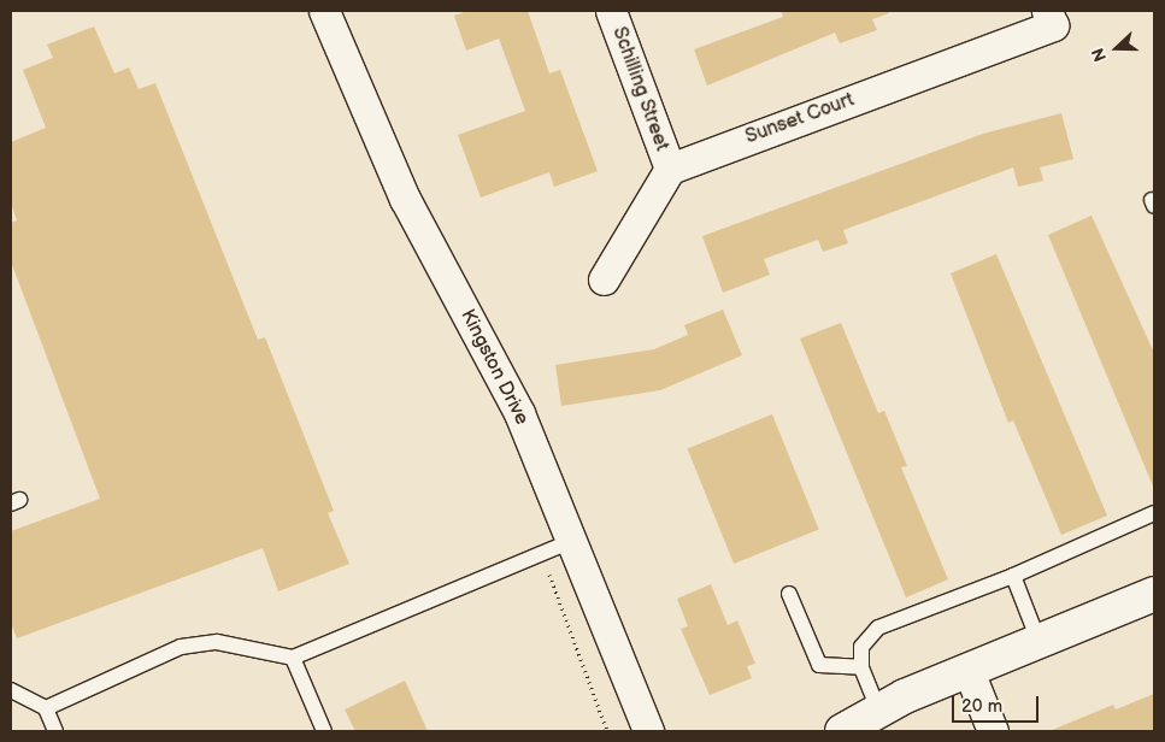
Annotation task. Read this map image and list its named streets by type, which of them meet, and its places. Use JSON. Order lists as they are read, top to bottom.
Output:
{
  "streets": {
    "street": ["Schilling Street", "Sunset Court", "Kingston Drive"]
  },
  "crossings": [
    ["Schilling Street", "Sunset Court"]
  ],
  "scale_bar": "20 m",
  "north": "left"
}
